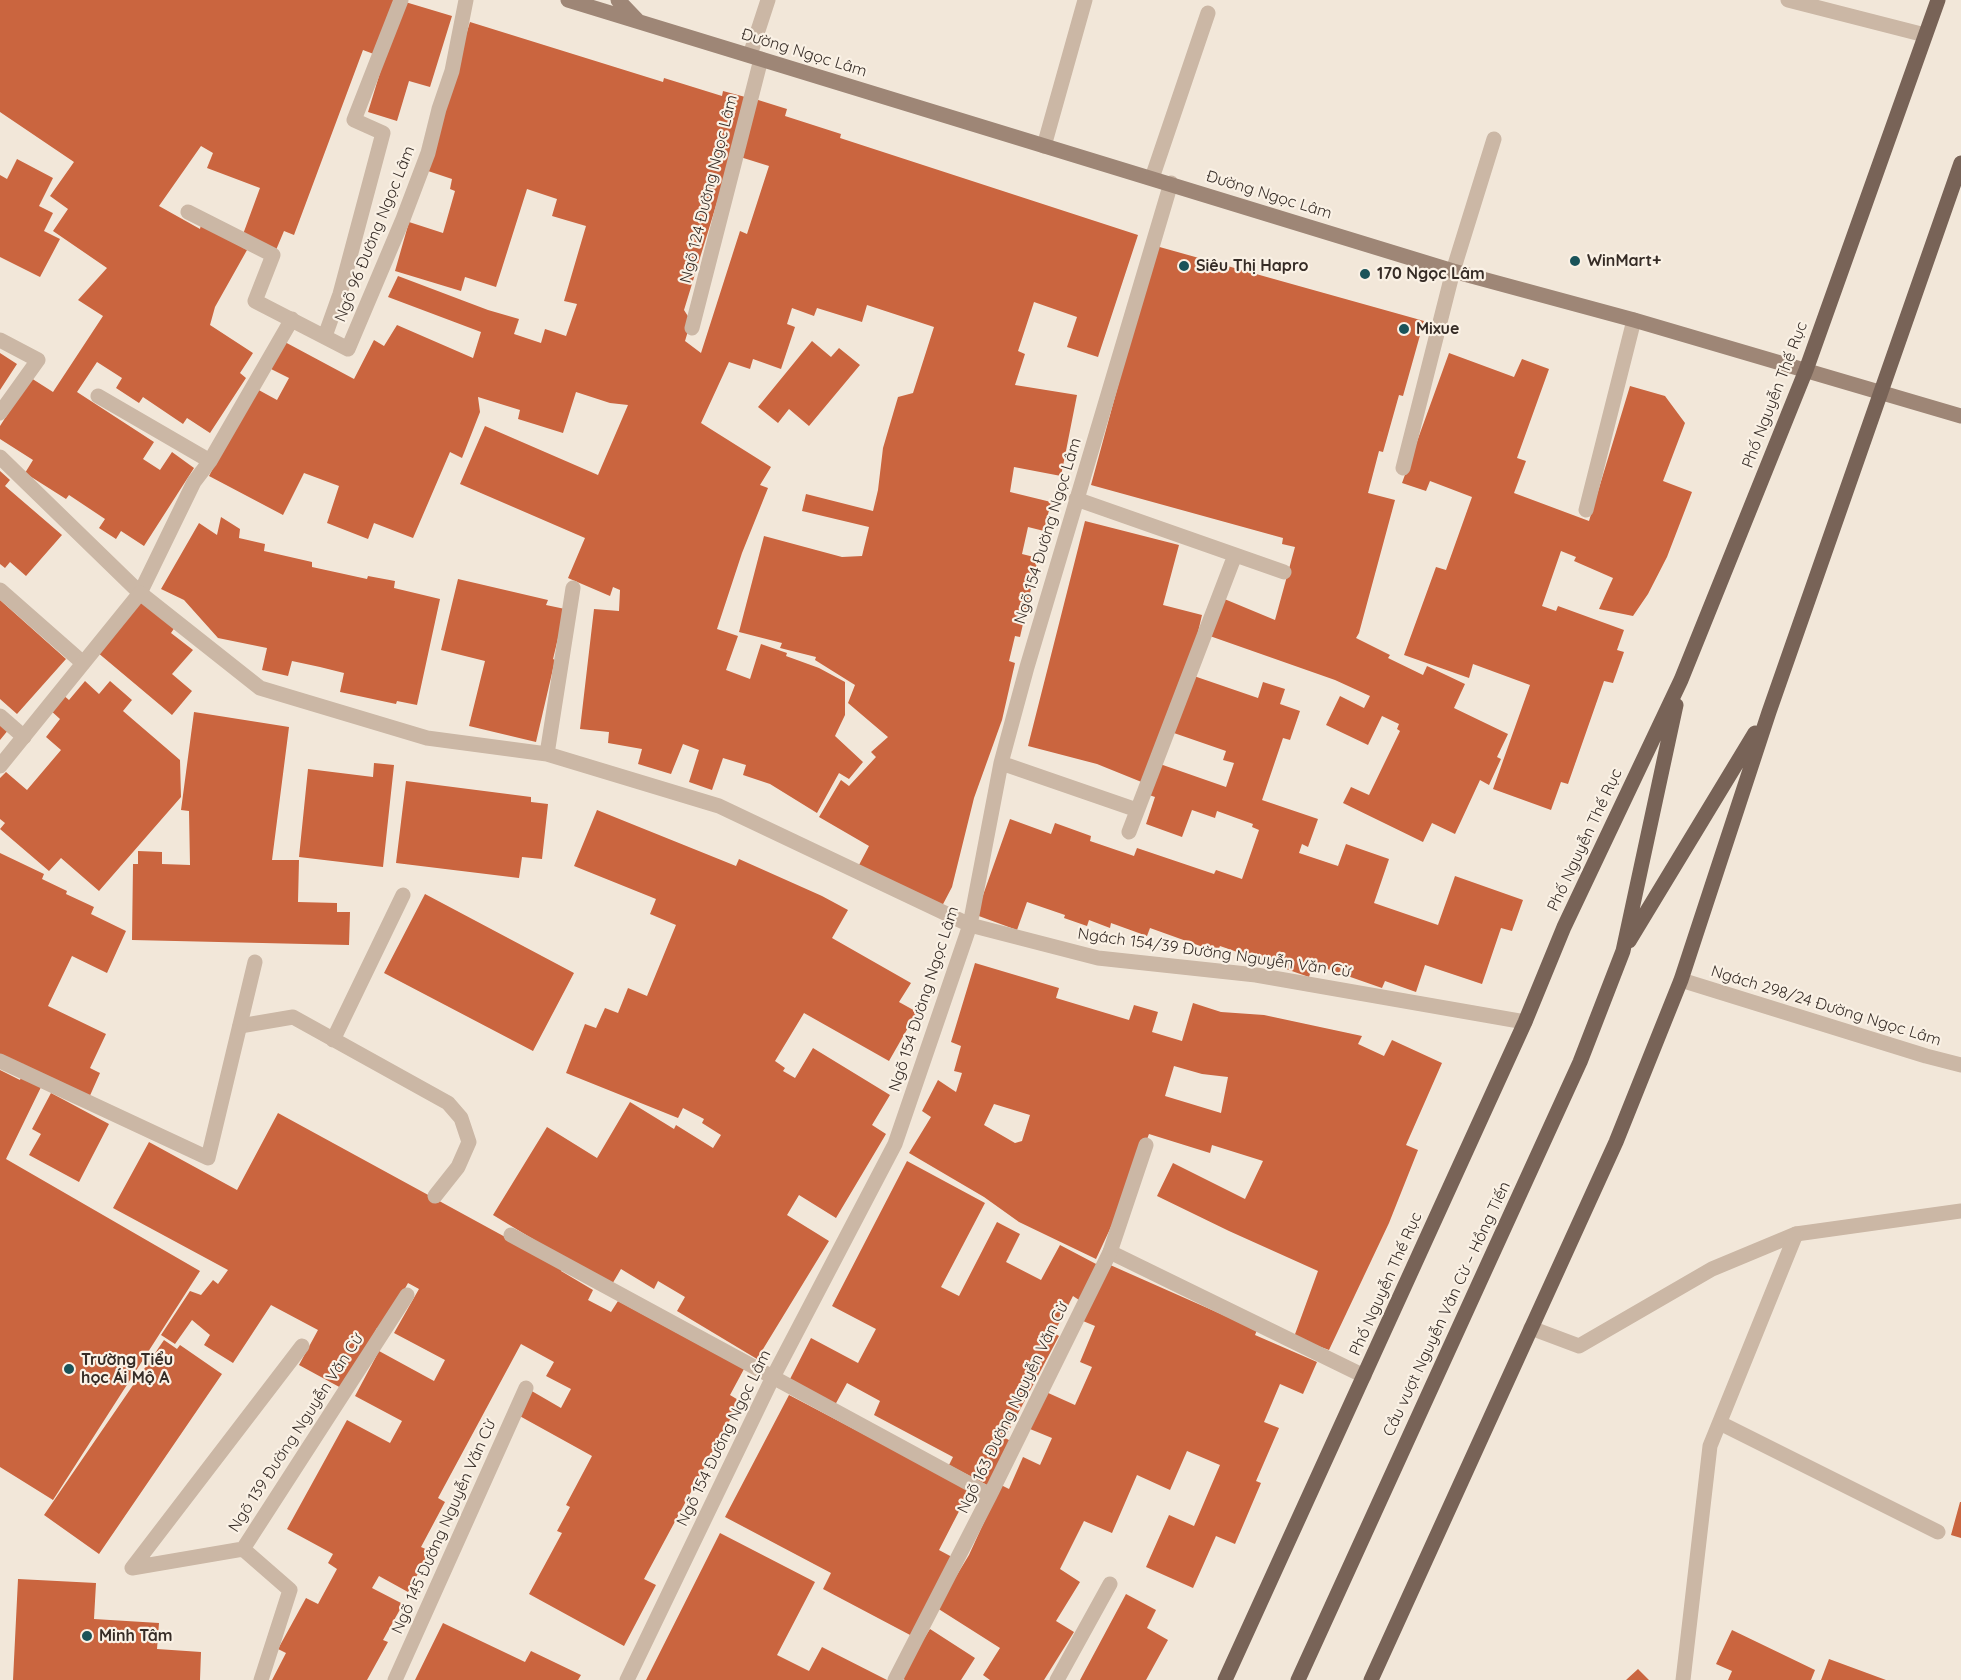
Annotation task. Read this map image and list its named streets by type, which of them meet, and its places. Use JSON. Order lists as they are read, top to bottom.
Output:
{
  "streets": {
    "main road": ["Đường Ngọc Lâm", "Phố Nguyễn Thế Rục", "Cầu vượt Nguyễn Văn Cừ – Hồng Tiến"],
    "street": [
      "Ngõ 124 Đường Ngọc Lâm",
      "Ngõ 96 Đường Ngọc Lâm",
      "Ngõ 154 Đường Ngọc Lâm",
      "Ngách 154/39 Đường Nguyễn Văn Cừ",
      "Ngách 298/24 Đường Ngọc Lâm",
      "Ngõ 163 Đường Nguyễn Văn Cừ",
      "Ngõ 139 Đường Nguyễn Văn Cừ",
      "Ngõ 145 Đường Nguyễn Văn Cừ"
    ]
  },
  "crossings": [
    ["Đường Ngọc Lâm", "Ngõ 124 Đường Ngọc Lâm"],
    ["Đường Ngọc Lâm", "Phố Nguyễn Thế Rục"],
    ["Đường Ngọc Lâm", "Ngõ 154 Đường Ngọc Lâm"],
    ["Phố Nguyễn Thế Rục", "Ngách 154/39 Đường Nguyễn Văn Cừ"],
    ["Ngõ 154 Đường Ngọc Lâm", "Ngách 154/39 Đường Nguyễn Văn Cừ"]
  ],
  "places": [
    "WinMart+",
    "Siêu Thị Hapro",
    "170 Ngọc Lâm",
    "Mixue",
    "Trường Tiểu học Ái Mộ A",
    "Minh Tâm"
  ]
}
